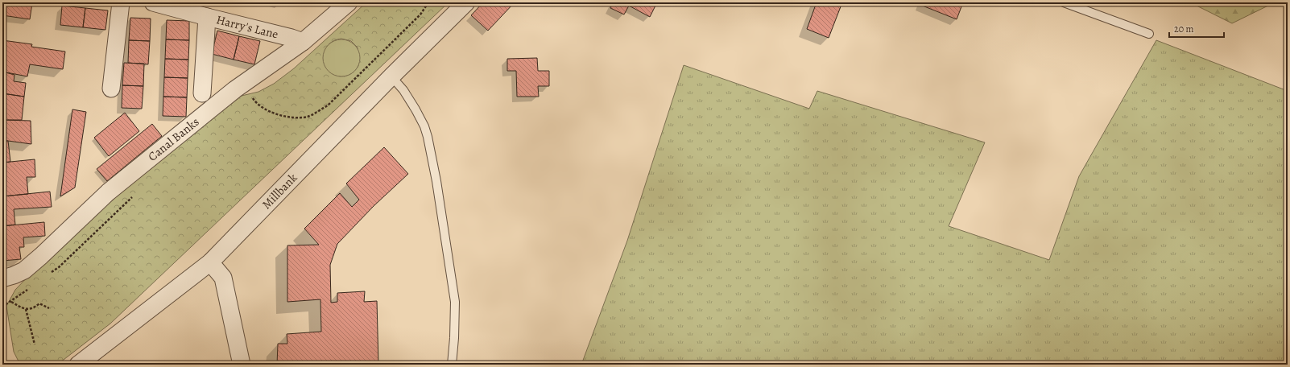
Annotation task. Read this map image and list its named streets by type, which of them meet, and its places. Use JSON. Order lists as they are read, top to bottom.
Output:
{
  "streets": {
    "street": ["Harry's Lane", "Canal Banks", "Millbank"]
  },
  "crossings": [
    ["Harry's Lane", "Canal Banks"]
  ],
  "scale_bar": "20 m"
}
